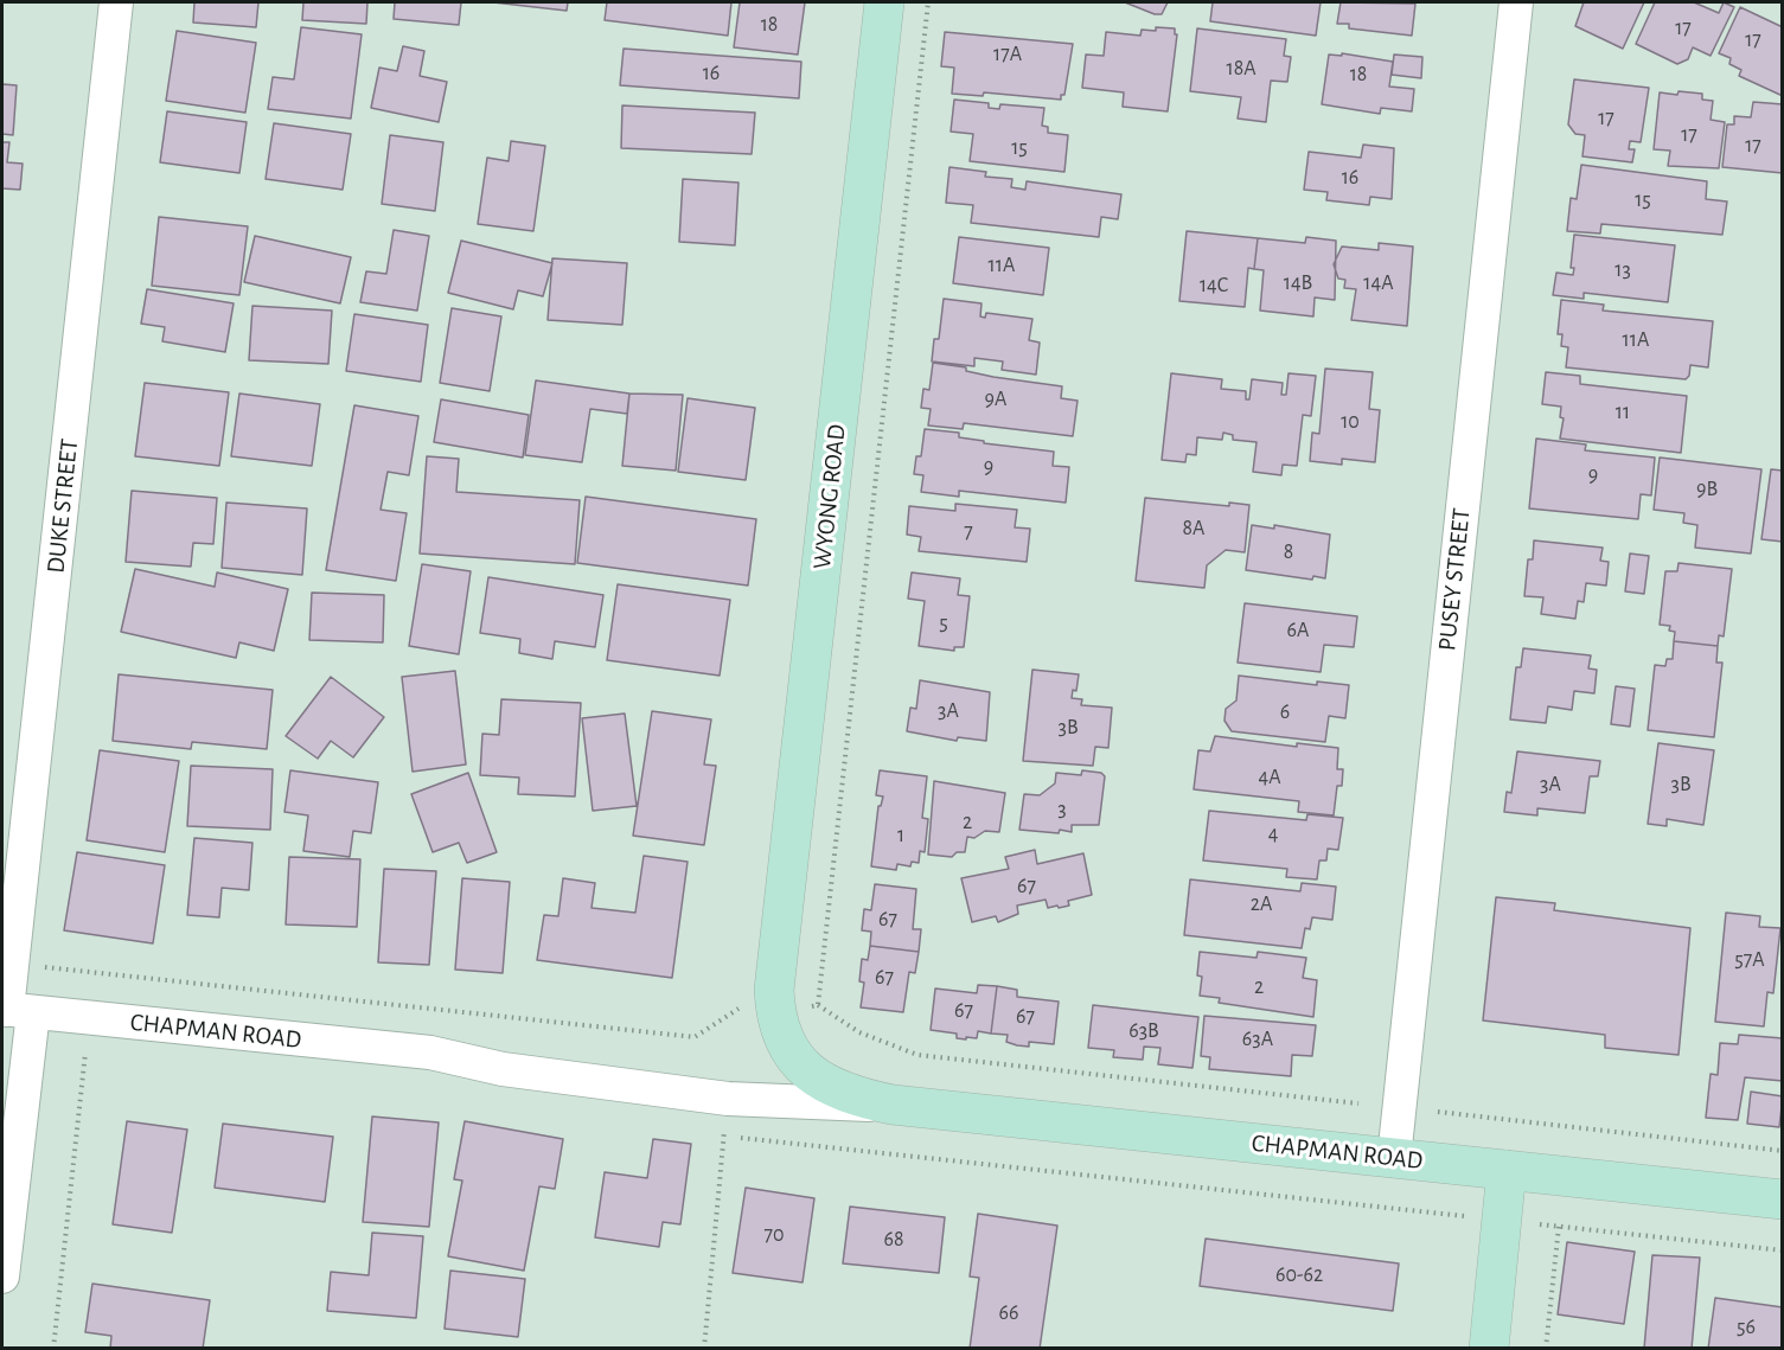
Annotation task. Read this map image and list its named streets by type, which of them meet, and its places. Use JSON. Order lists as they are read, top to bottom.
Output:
{
  "streets": {
    "street": [
      "WYONG ROAD",
      "DUKE STREET",
      "PUSEY STREET",
      "CHAPMAN ROAD"
    ]
  },
  "crossings": [
    ["WYONG ROAD", "CHAPMAN ROAD"],
    ["DUKE STREET", "CHAPMAN ROAD"],
    ["PUSEY STREET", "CHAPMAN ROAD"]
  ],
  "house_numbers": [
    "18",
    "17",
    "17",
    "17A",
    "18A",
    "16",
    "18",
    "17",
    "17",
    "17",
    "15",
    "16",
    "15",
    "11A",
    "13",
    "14B",
    "14A",
    "14C",
    "11A",
    "9A",
    "11",
    "10",
    "9",
    "9",
    "9B",
    "8A",
    "7",
    "8",
    "5",
    "6A",
    "3A",
    "6",
    "3B",
    "4A",
    "3A",
    "3B",
    "3",
    "2",
    "4",
    "1",
    "67",
    "2A",
    "67",
    "57A",
    "67",
    "2",
    "67",
    "67",
    "63B",
    "63A",
    "70",
    "68",
    "60-62",
    "66",
    "56"
  ]
}
